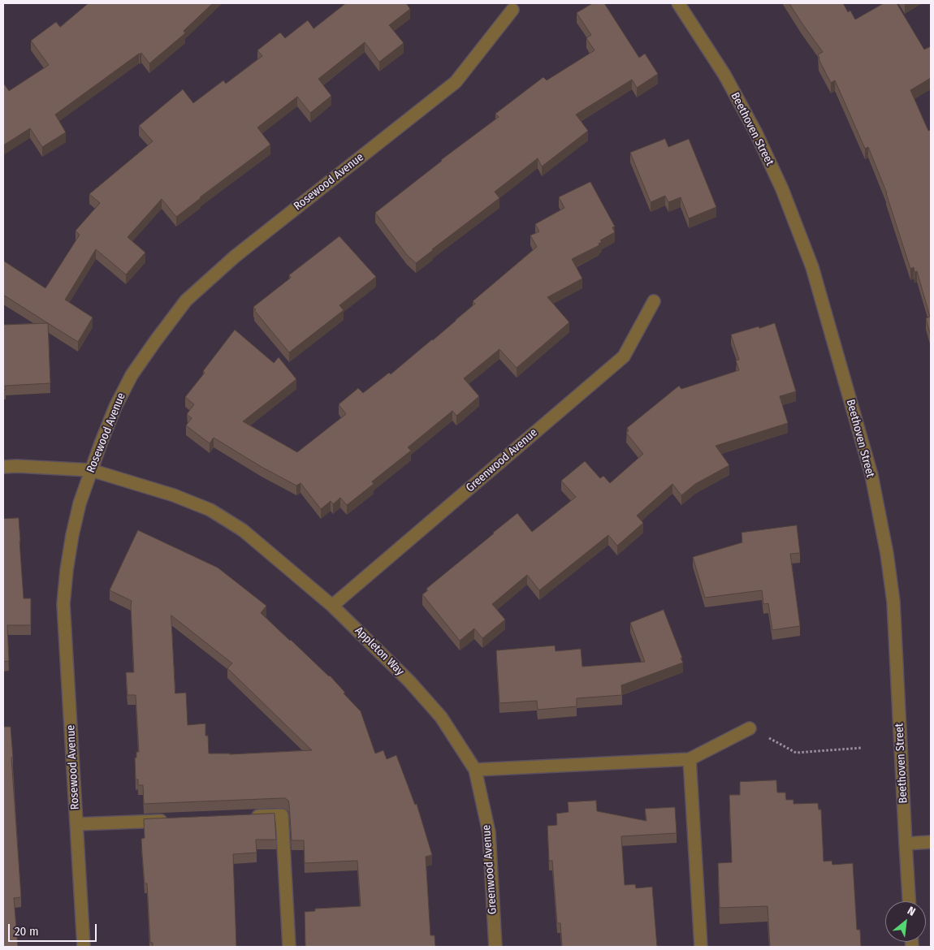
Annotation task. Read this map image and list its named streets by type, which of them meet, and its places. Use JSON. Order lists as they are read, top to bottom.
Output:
{
  "streets": {
    "street": [
      "Beethoven Street",
      "Rosewood Avenue",
      "Greenwood Avenue",
      "Appleton Way"
    ]
  },
  "crossings": [
    ["Rosewood Avenue", "Appleton Way"],
    ["Greenwood Avenue", "Appleton Way"]
  ],
  "scale_bar": "20 m",
  "north": "top right"
}
